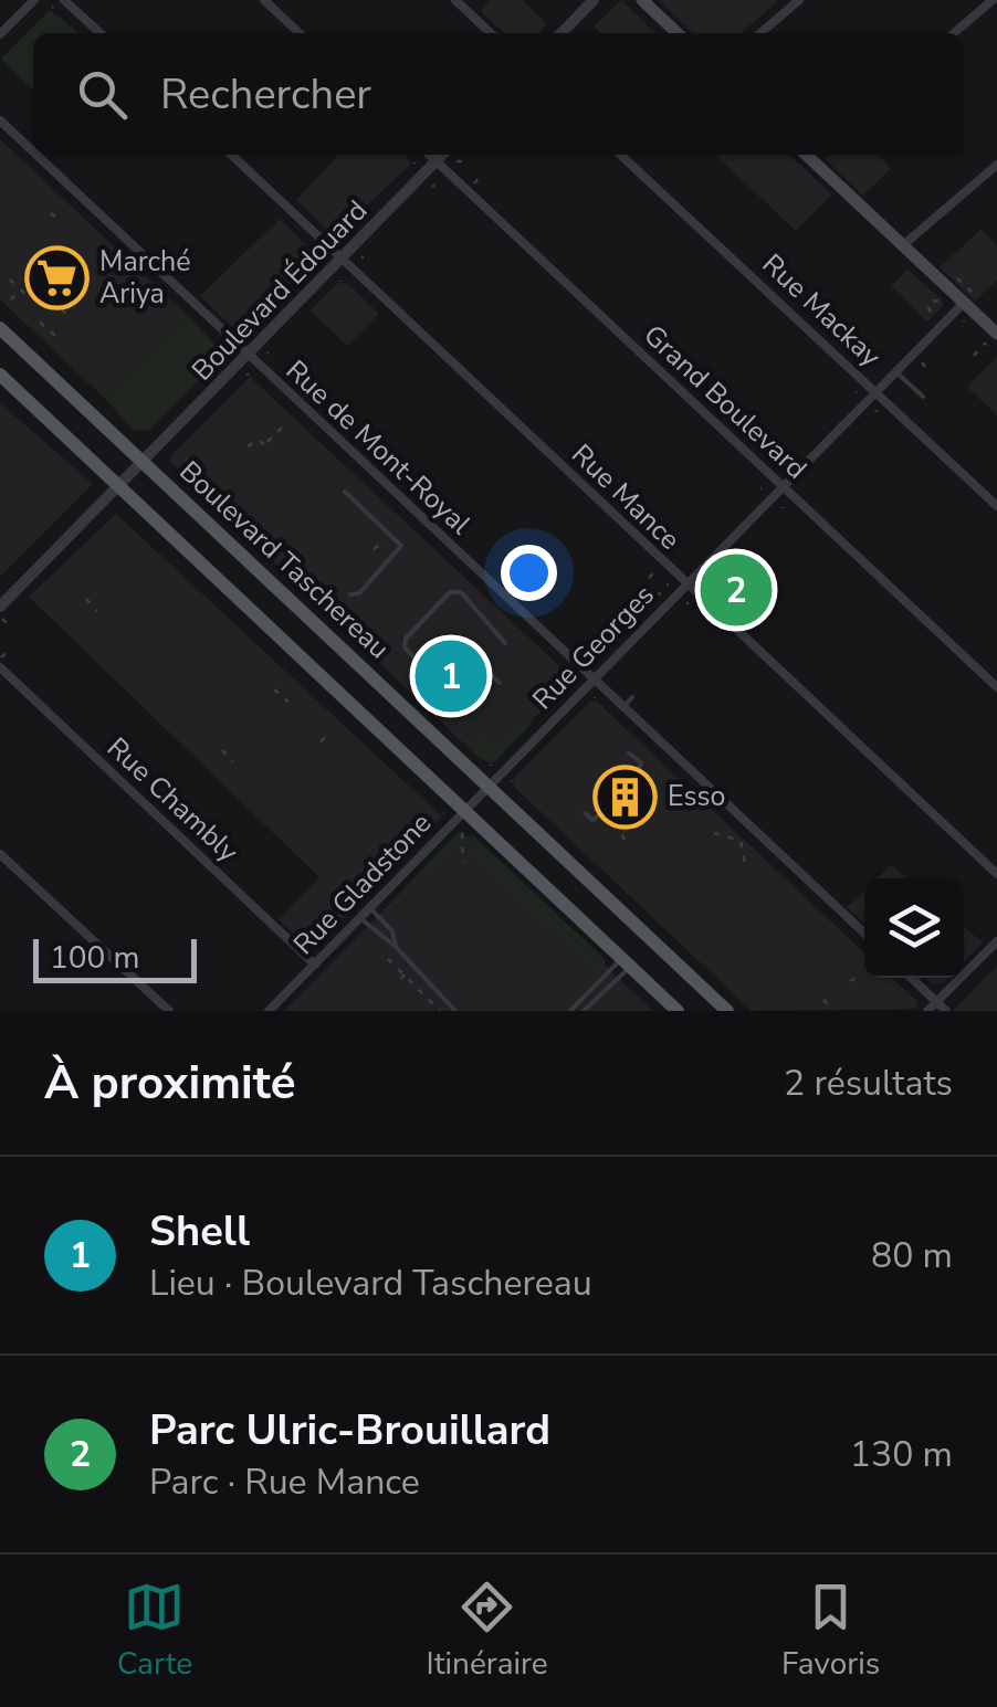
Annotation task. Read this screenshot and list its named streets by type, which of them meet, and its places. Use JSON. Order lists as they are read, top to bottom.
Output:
{
  "streets": {
    "main road": ["Boulevard Taschereau"],
    "street": [
      "Boulevard Édouard",
      "Rue Mackay",
      "Grand Boulevard",
      "Rue de Mont-Royal",
      "Rue Mance",
      "Rue Georges",
      "Rue Chambly",
      "Rue Gladstone"
    ]
  },
  "crossings": [
    ["Boulevard Édouard", "Grand Boulevard"],
    ["Boulevard Édouard", "Rue de Mont-Royal"],
    ["Boulevard Édouard", "Rue Mance"],
    ["Boulevard Édouard", "Boulevard Taschereau"],
    ["Rue Mackay", "Rue Georges"],
    ["Grand Boulevard", "Rue Georges"],
    ["Rue de Mont-Royal", "Rue Georges"],
    ["Rue Mance", "Rue Georges"],
    ["Boulevard Taschereau", "Rue Georges"],
    ["Boulevard Taschereau", "Rue Gladstone"],
    ["Rue Georges", "Rue Gladstone"],
    ["Rue Chambly", "Rue Gladstone"]
  ],
  "places": {
    "supermarket": ["Marché Ariya"],
    "building": ["Esso"]
  },
  "scale_bar": "100 m",
  "page": {
    "search": "Rechercher",
    "pins": ["2", "1"],
    "scale": "100 m",
    "heading": ["À proximité", "2 résultats"],
    "list": [
      {
        "mark": "1",
        "name": "Shell",
        "note": "Lieu · Boulevard Taschereau",
        "value": "80 m"
      },
      {
        "mark": "2",
        "name": "Parc Ulric-Brouillard",
        "note": "Parc · Rue Mance",
        "value": "130 m"
      }
    ],
    "nav": ["Carte", "Itinéraire", "Favoris"]
  }
}
